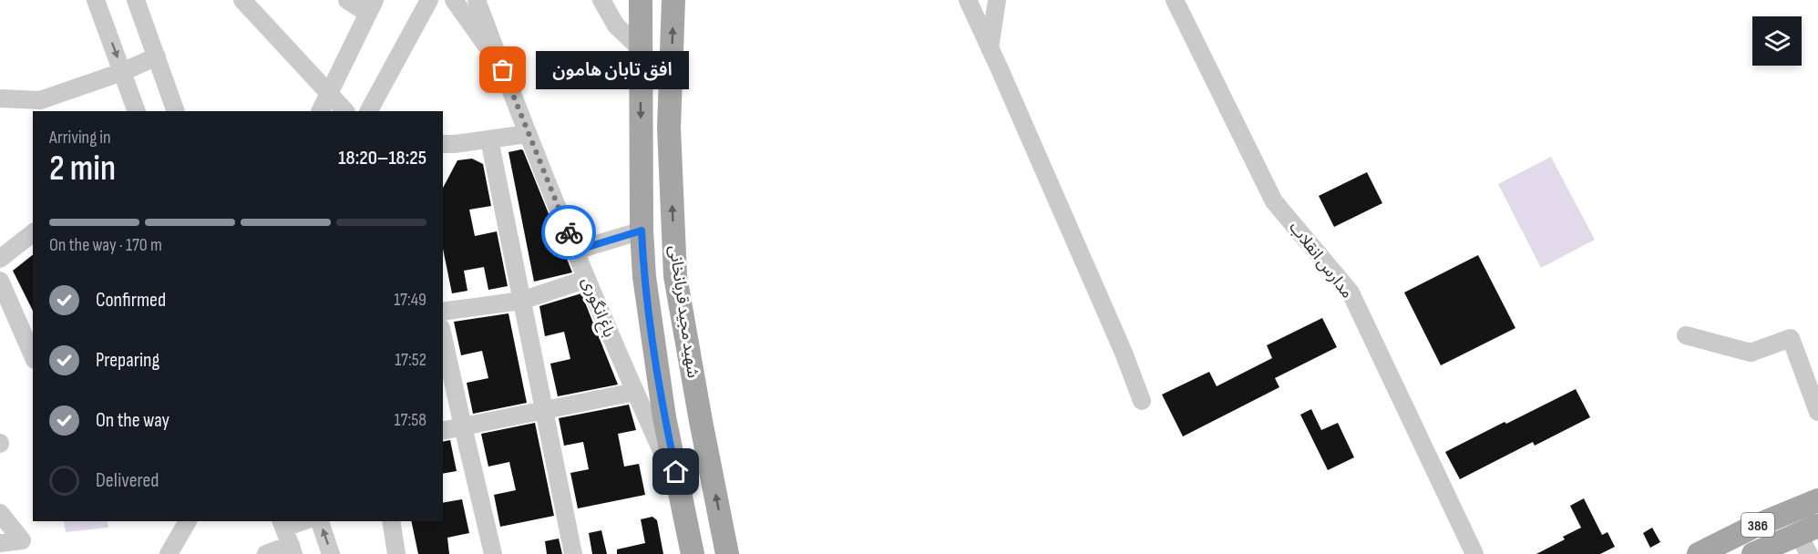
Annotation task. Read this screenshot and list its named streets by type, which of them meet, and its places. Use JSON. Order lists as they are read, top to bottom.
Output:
{
  "streets": {
    "main road": ["شهید مجید قربانخانی", "386"],
    "street": ["مدارس انقلاب", "باغ انگوری"]
  },
  "crossings": [
    ["باغ انگوری", "شهید مجید قربانخانی"]
  ],
  "places": ["افق تابان هامون"],
  "page": {
    "bubble": "افق تابان هامون",
    "heading": ["2 min", "Arriving in", "18:20–18:25"],
    "bar": "On the way · 170 m",
    "list": [
      ["Confirmed", "17:49"],
      ["Preparing", "17:52"],
      ["On the way", "17:58"],
      "Delivered"
    ]
  }
}
